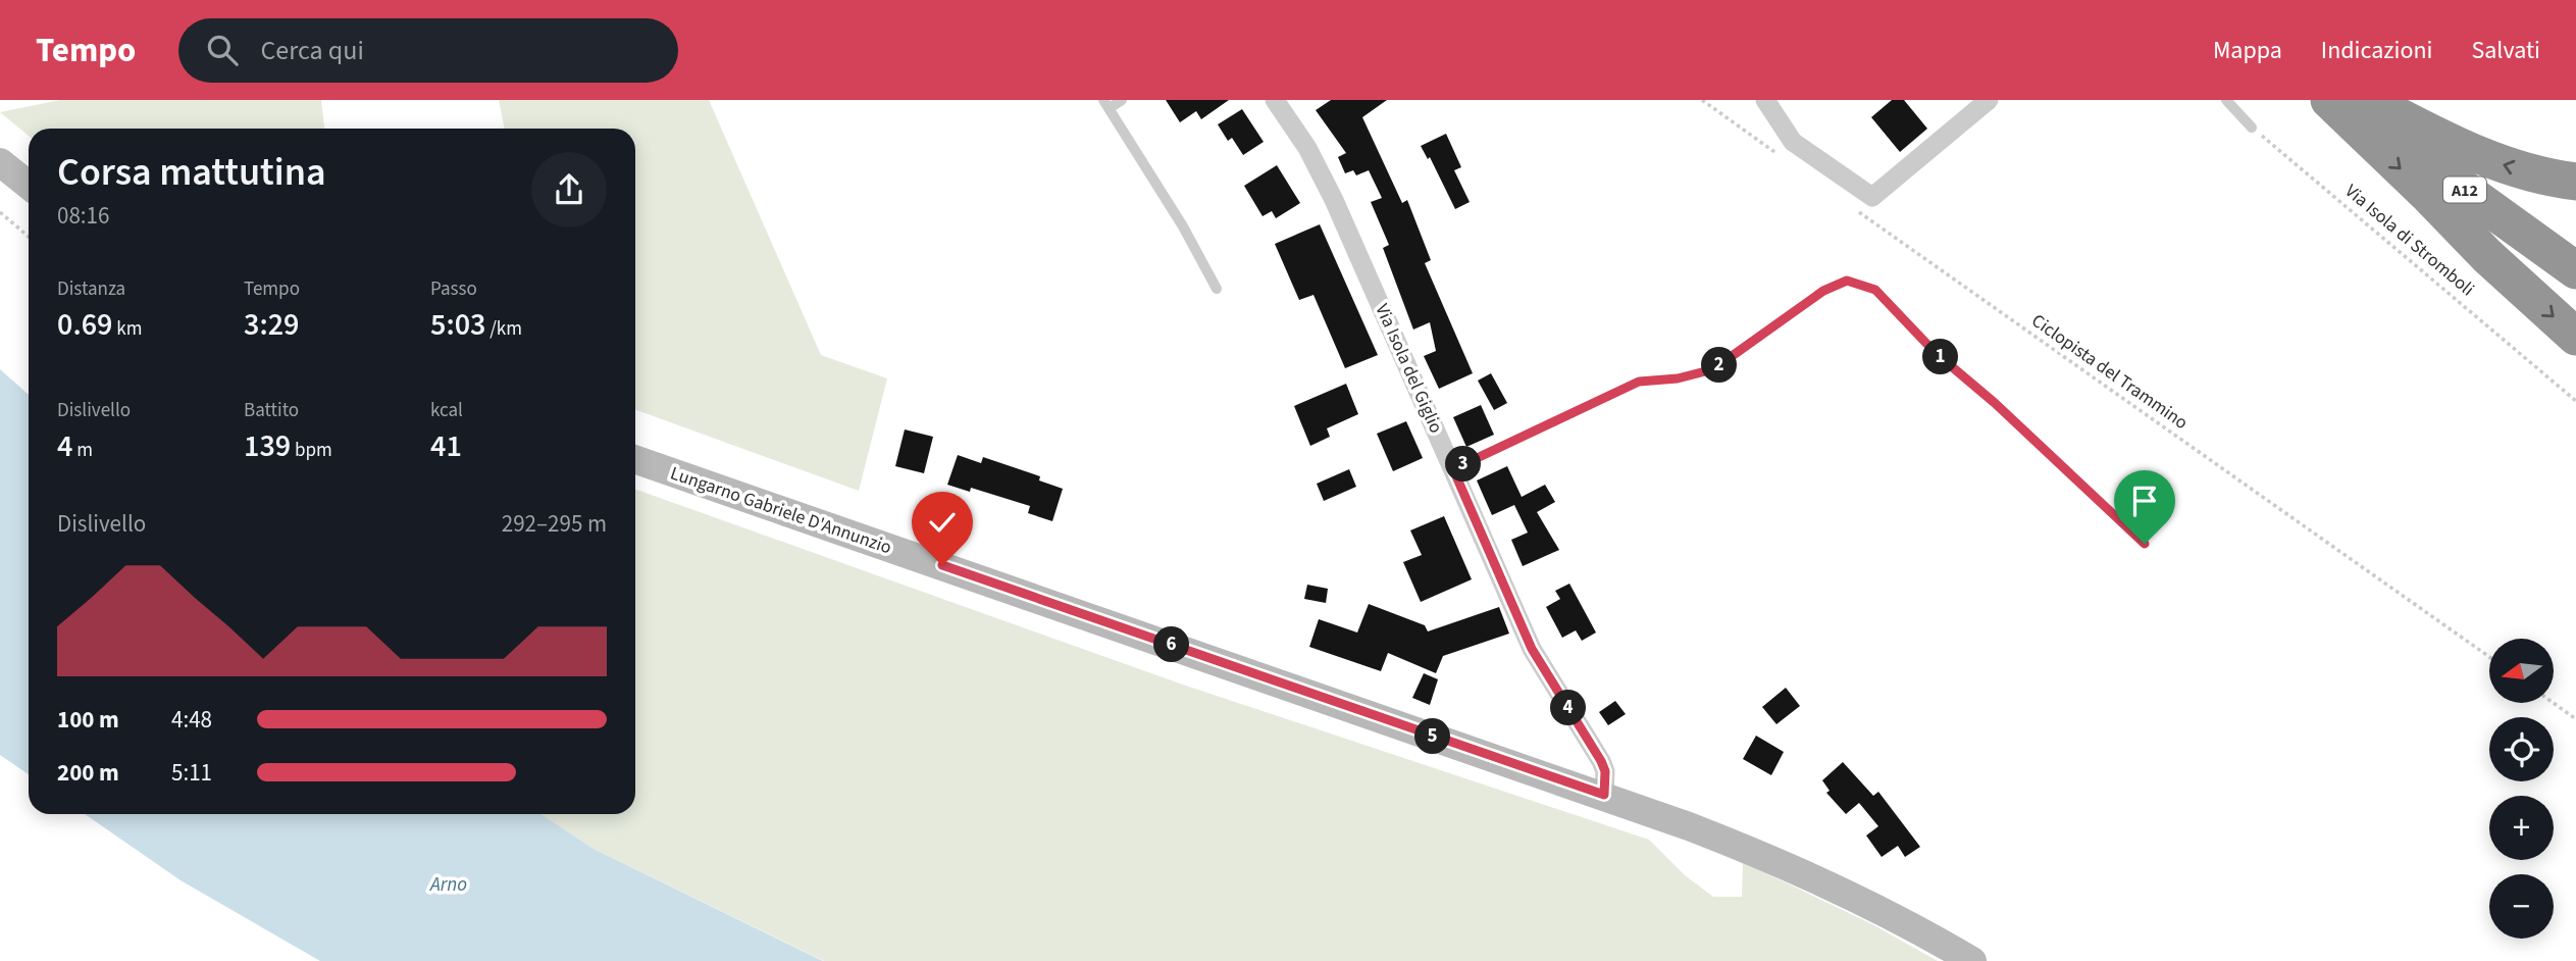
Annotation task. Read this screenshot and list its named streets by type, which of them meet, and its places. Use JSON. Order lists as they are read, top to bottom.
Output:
{
  "streets": {
    "highway": ["A12"],
    "main road": ["Lungarno Gabriele D'Annunzio"],
    "street": ["Via Isola del Giglio"],
    "path": ["Via Isola di Stromboli", "Ciclopista del Trammino"]
  },
  "crossings": [
    ["Via Isola del Giglio", "Lungarno Gabriele D'Annunzio"]
  ],
  "water": ["Arno"],
  "north": "left",
  "page": {
    "header": "Tempo",
    "search": "Cerca qui",
    "nav": ["Mappa", "Indicazioni", "Salvati"],
    "heading": ["Corsa mattutina", "08:16"],
    "stats": [
      ["Distanza", "0.69 km"],
      ["Tempo", "3:29"],
      ["Passo", "5:03 /km"],
      ["Dislivello", "4 m"],
      ["Battito", "139 bpm"],
      ["kcal", "41"]
    ],
    "pins": [
      "1",
      "2",
      "3",
      "6",
      "4",
      "5"
    ],
    "chart": ["Dislivello", "292–295 m"],
    "map_buttons": ["+", "−"],
    "list": [
      {
        "name": "100 m",
        "note": "4:48"
      },
      {
        "name": "200 m",
        "note": "5:11"
      }
    ]
  }
}
